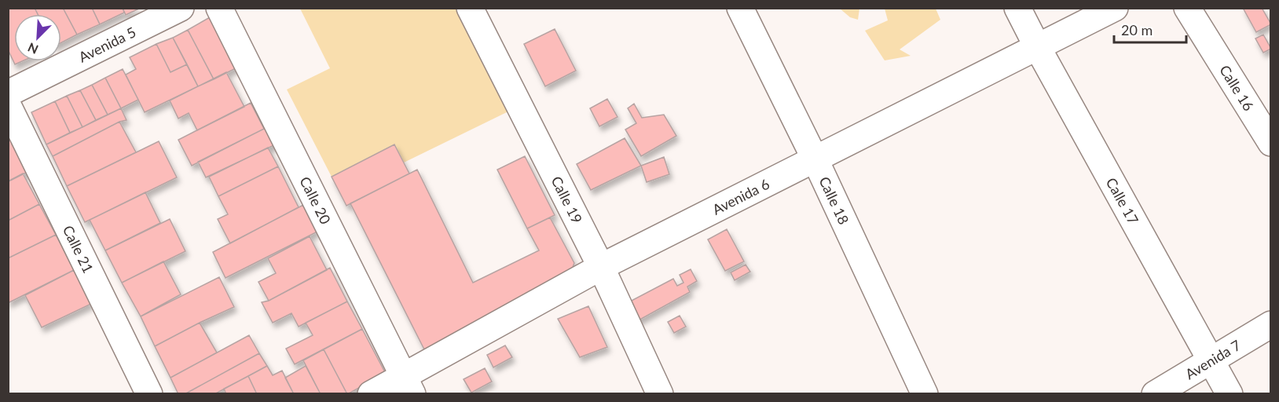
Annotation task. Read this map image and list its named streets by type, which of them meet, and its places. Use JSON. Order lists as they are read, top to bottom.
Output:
{
  "streets": {
    "street": [
      "Avenida 5",
      "Calle 16",
      "Avenida 6",
      "Calle 19",
      "Calle 18",
      "Calle 20",
      "Calle 17",
      "Calle 21",
      "Avenida 7"
    ]
  },
  "crossings": [
    ["Avenida 6", "Calle 19"],
    ["Avenida 6", "Calle 18"],
    ["Avenida 6", "Calle 20"],
    ["Avenida 6", "Calle 17"],
    ["Calle 17", "Avenida 7"]
  ],
  "scale_bar": "20 m",
  "north": "bottom left"
}
